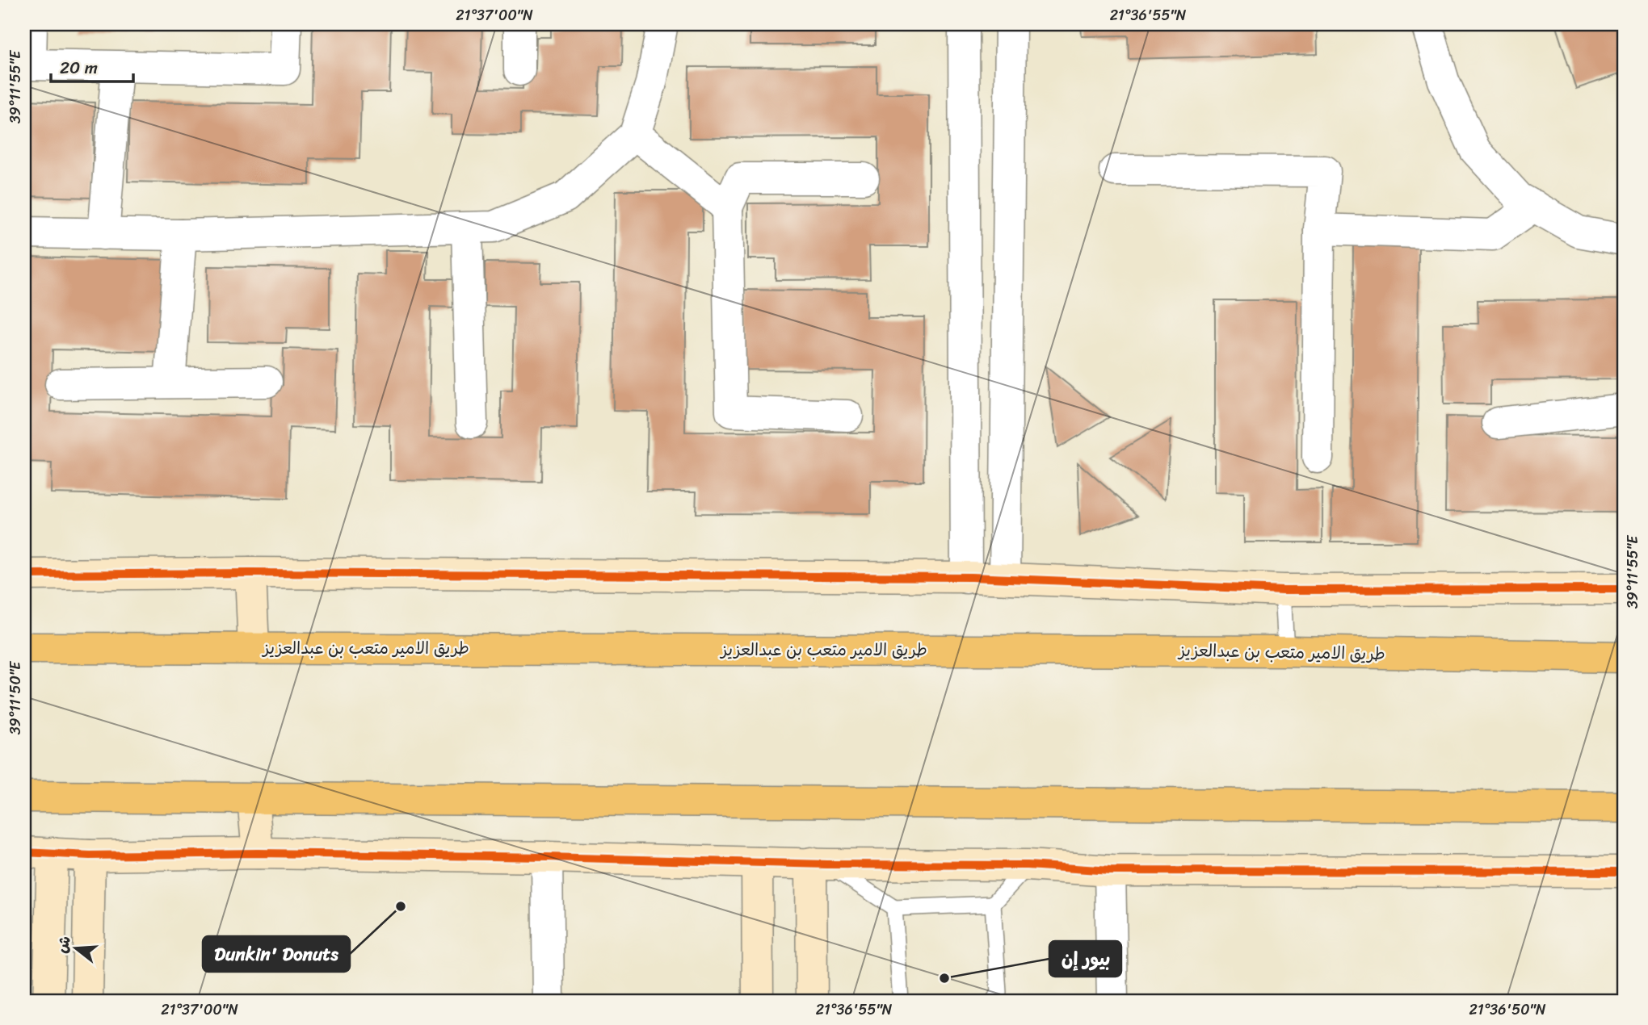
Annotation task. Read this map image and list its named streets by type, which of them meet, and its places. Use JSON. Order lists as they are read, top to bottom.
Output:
{
  "streets": {
    "main road": ["طريق الامير متعب بن عبدالعزيز"]
  },
  "places": ["Dunkin' Donuts", "بيور إن"],
  "scale_bar": "20 m",
  "north": "left",
  "coordinates": [
    "21°37'00\"N",
    "21°36'55\"N",
    "39°11'55\"E",
    "39°11'50\"E",
    "21°36'50\"N"
  ]
}
